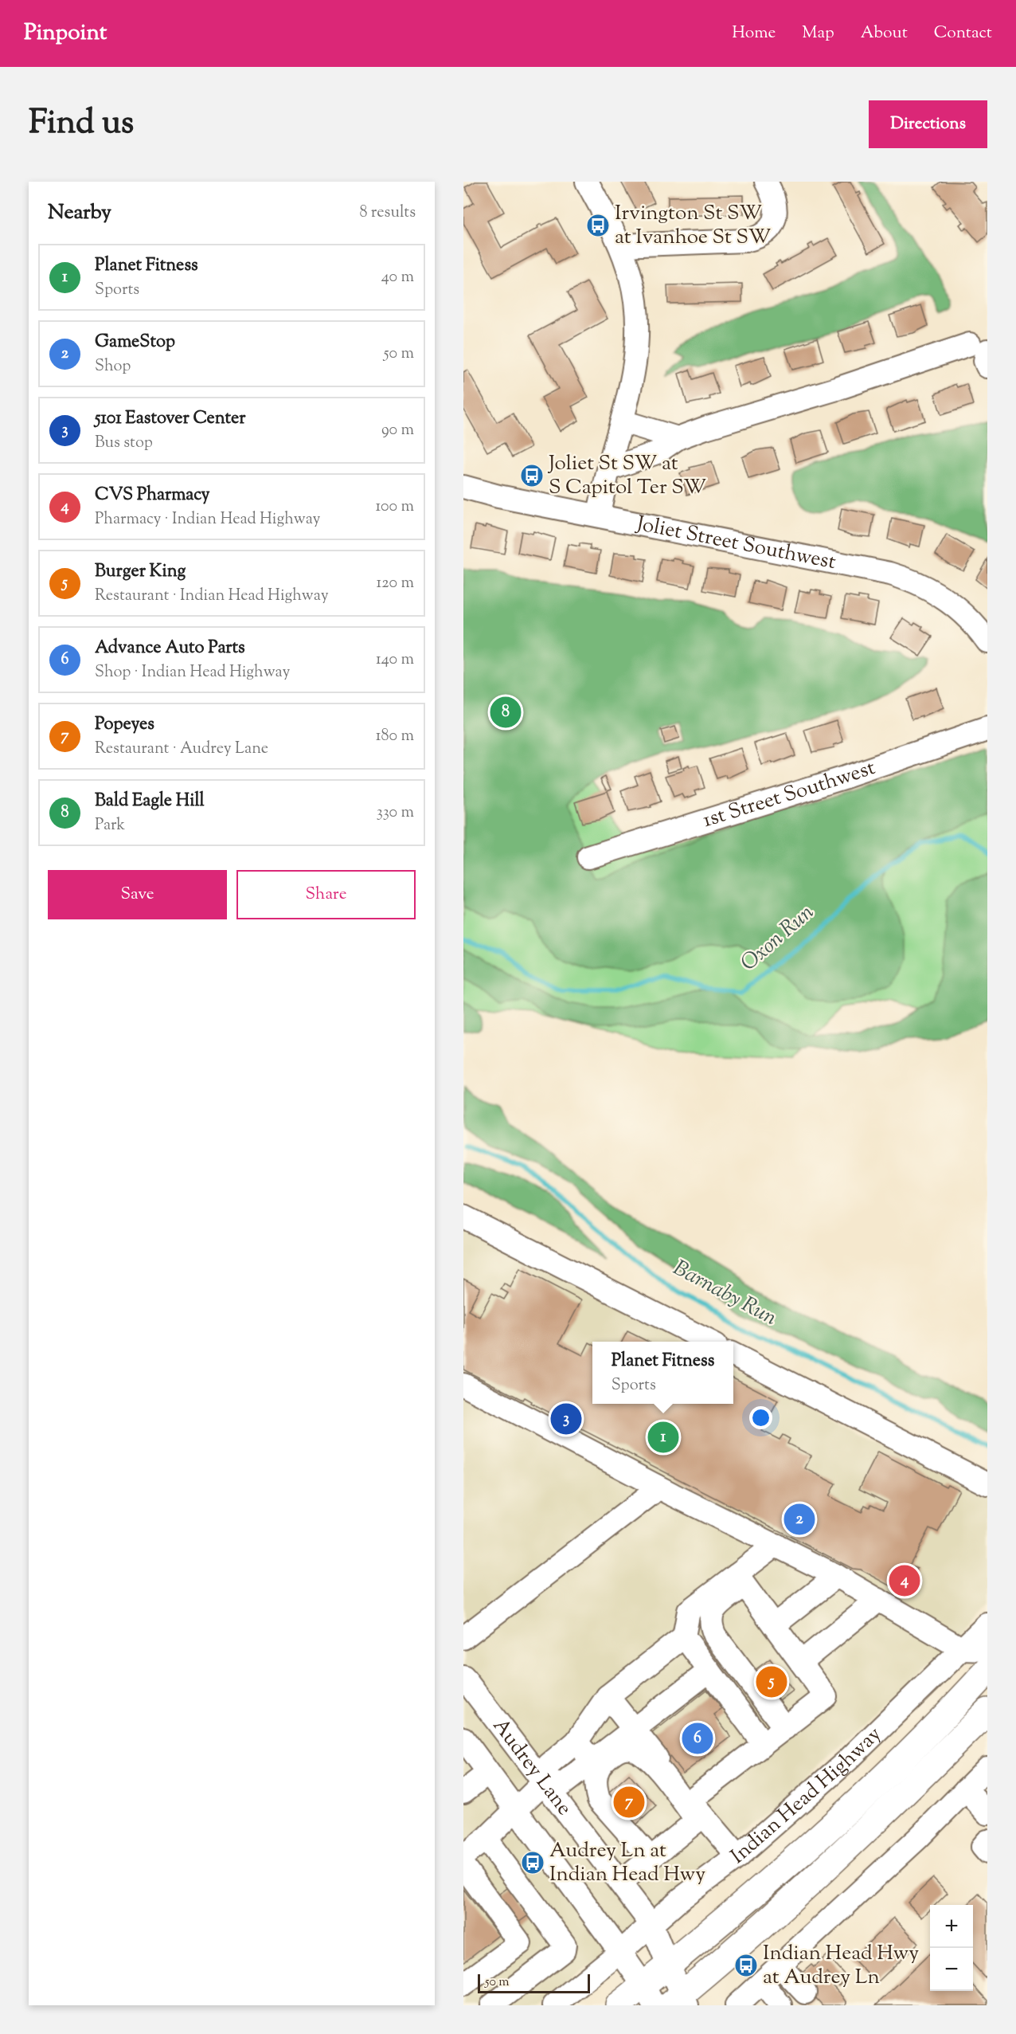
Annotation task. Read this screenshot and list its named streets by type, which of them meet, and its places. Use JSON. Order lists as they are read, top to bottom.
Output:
{
  "streets": {
    "main road": ["Indian Head Highway"],
    "street": ["Joliet Street Southwest", "1st Street Southwest", "Audrey Lane"]
  },
  "crossings": [
    ["Audrey Lane", "Indian Head Highway"]
  ],
  "water": ["Oxon Run", "Barnaby Run"],
  "places": {
    "bus stop": [
      "Irvington St SW at Ivanhoe St SW",
      "Joliet St SW at S Capitol Ter SW",
      "Audrey Ln at Indian Head Hwy",
      "Indian Head Hwy at Audrey Ln"
    ]
  },
  "scale_bar": "50 m",
  "page": {
    "header": "Pinpoint",
    "nav": [
      "Home",
      "Map",
      "About",
      "Contact"
    ],
    "title": "Find us",
    "buttons": [
      "Directions",
      ["Save", "Share"]
    ],
    "heading": ["Nearby", "8 results"],
    "list": [
      {
        "mark": "1",
        "name": "Planet Fitness",
        "note": "Sports",
        "value": "40 m"
      },
      {
        "mark": "2",
        "name": "GameStop",
        "note": "Shop",
        "value": "50 m"
      },
      {
        "mark": "3",
        "name": "5101 Eastover Center",
        "note": "Bus stop",
        "value": "90 m"
      },
      {
        "mark": "4",
        "name": "CVS Pharmacy",
        "note": "Pharmacy · Indian Head Highway",
        "value": "100 m"
      },
      {
        "mark": "5",
        "name": "Burger King",
        "note": "Restaurant · Indian Head Highway",
        "value": "120 m"
      },
      {
        "mark": "6",
        "name": "Advance Auto Parts",
        "note": "Shop · Indian Head Highway",
        "value": "140 m"
      },
      {
        "mark": "7",
        "name": "Popeyes",
        "note": "Restaurant · Audrey Lane",
        "value": "180 m"
      },
      {
        "mark": "8",
        "name": "Bald Eagle Hill",
        "note": "Park",
        "value": "330 m"
      }
    ],
    "pins": [
      "8",
      "3",
      "1",
      "2",
      "4",
      "5",
      "6",
      "7"
    ],
    "popup": ["Planet Fitness", "Sports"],
    "map_buttons": ["+", "−"],
    "scale": "50 m"
  }
}
